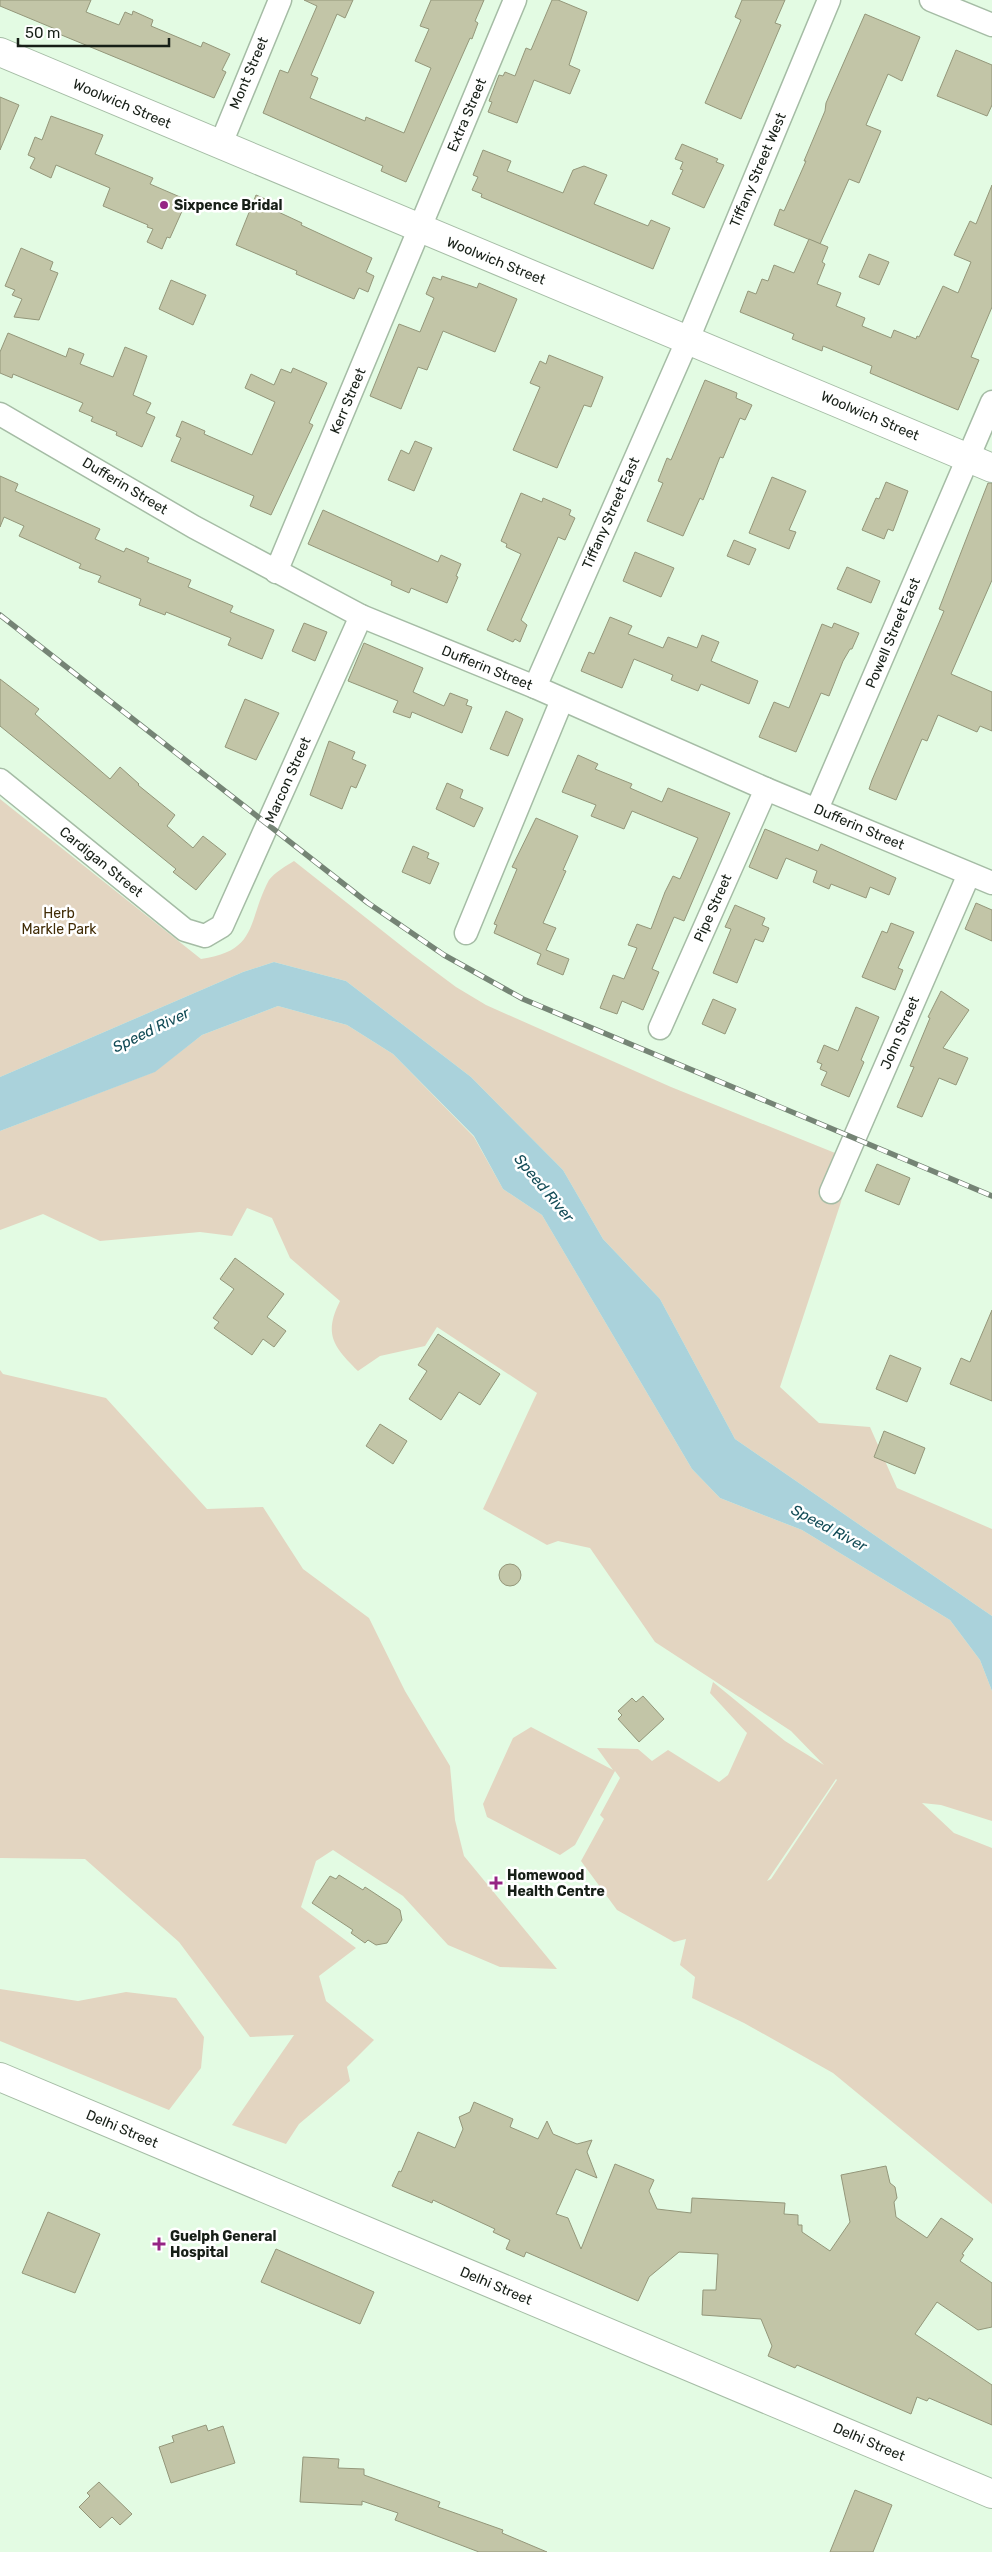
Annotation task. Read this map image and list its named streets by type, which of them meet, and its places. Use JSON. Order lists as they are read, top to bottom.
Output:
{
  "streets": {
    "street": [
      "Mont Street",
      "Woolwich Street",
      "Extra Street",
      "Tiffany Street West",
      "Kerr Street",
      "Dufferin Street",
      "Tiffany Street East",
      "Powell Street East",
      "Marcon Street",
      "Cardigan Street",
      "Pipe Street",
      "John Street",
      "Delhi Street"
    ]
  },
  "crossings": [
    ["Mont Street", "Woolwich Street"],
    ["Woolwich Street", "Extra Street"],
    ["Woolwich Street", "Tiffany Street West"],
    ["Woolwich Street", "Kerr Street"],
    ["Woolwich Street", "Tiffany Street East"],
    ["Woolwich Street", "Powell Street East"],
    ["Extra Street", "Kerr Street"],
    ["Tiffany Street West", "Tiffany Street East"],
    ["Kerr Street", "Dufferin Street"],
    ["Dufferin Street", "Tiffany Street East"],
    ["Dufferin Street", "Powell Street East"],
    ["Dufferin Street", "Marcon Street"],
    ["Dufferin Street", "Pipe Street"],
    ["Dufferin Street", "John Street"],
    ["Marcon Street", "Cardigan Street"]
  ],
  "water": ["Speed River"],
  "parks": ["Herb Markle Park"],
  "places": {
    "other": ["Sixpence Bridal"],
    "health": ["Homewood Health Centre", "Guelph General Hospital"]
  },
  "scale_bar": "50 m"
}
